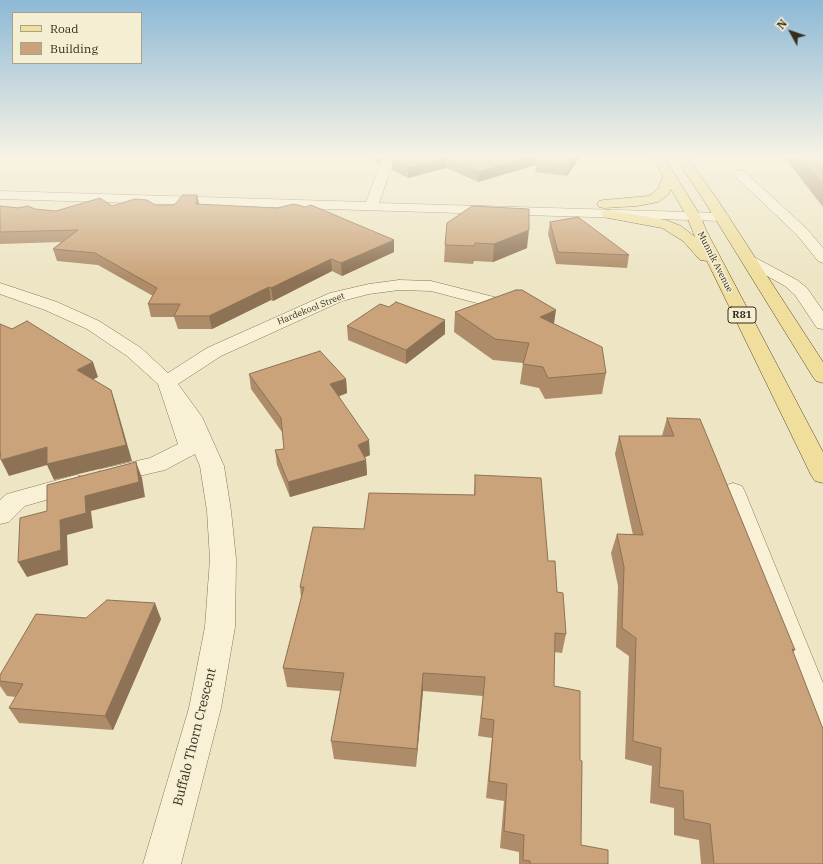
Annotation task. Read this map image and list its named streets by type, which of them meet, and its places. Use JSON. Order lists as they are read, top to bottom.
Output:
{
  "streets": {
    "main road": ["Munnik Avenue", "R81"],
    "street": ["Hardekool Street", "Buffalo Thorn Crescent"]
  },
  "crossings": [
    ["Hardekool Street", "Buffalo Thorn Crescent"]
  ],
  "legend": ["Road", "Building"],
  "north": "top left"
}
